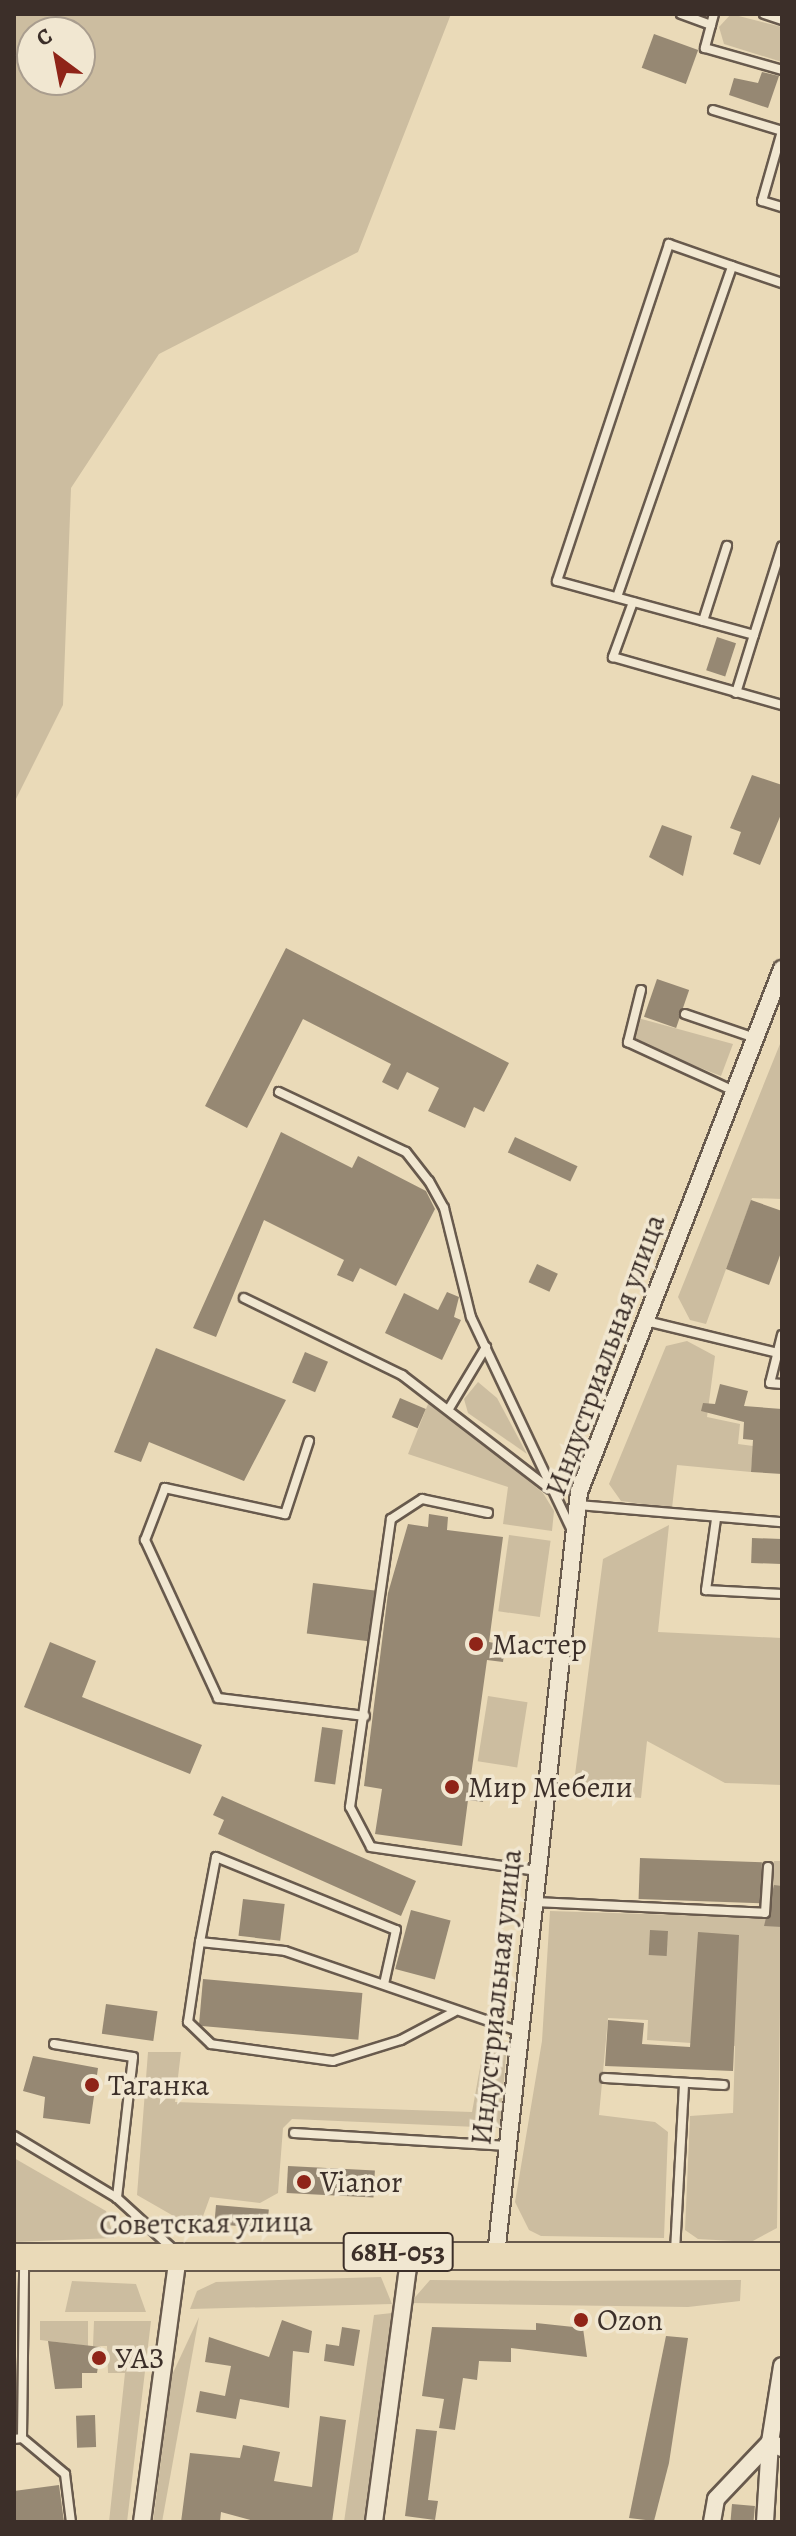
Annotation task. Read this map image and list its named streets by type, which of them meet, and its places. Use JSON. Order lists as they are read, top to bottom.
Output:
{
  "streets": {
    "main road": ["Советская улица", "68Н-053"],
    "street": ["Индустриальная улица"]
  },
  "crossings": [
    ["Индустриальная улица", "Советская улица"]
  ],
  "places": [
    "Мастер",
    "Мир Мебели",
    "Таганка",
    "Vianor",
    "Ozon",
    "УАЗ"
  ],
  "north": "top left"
}
